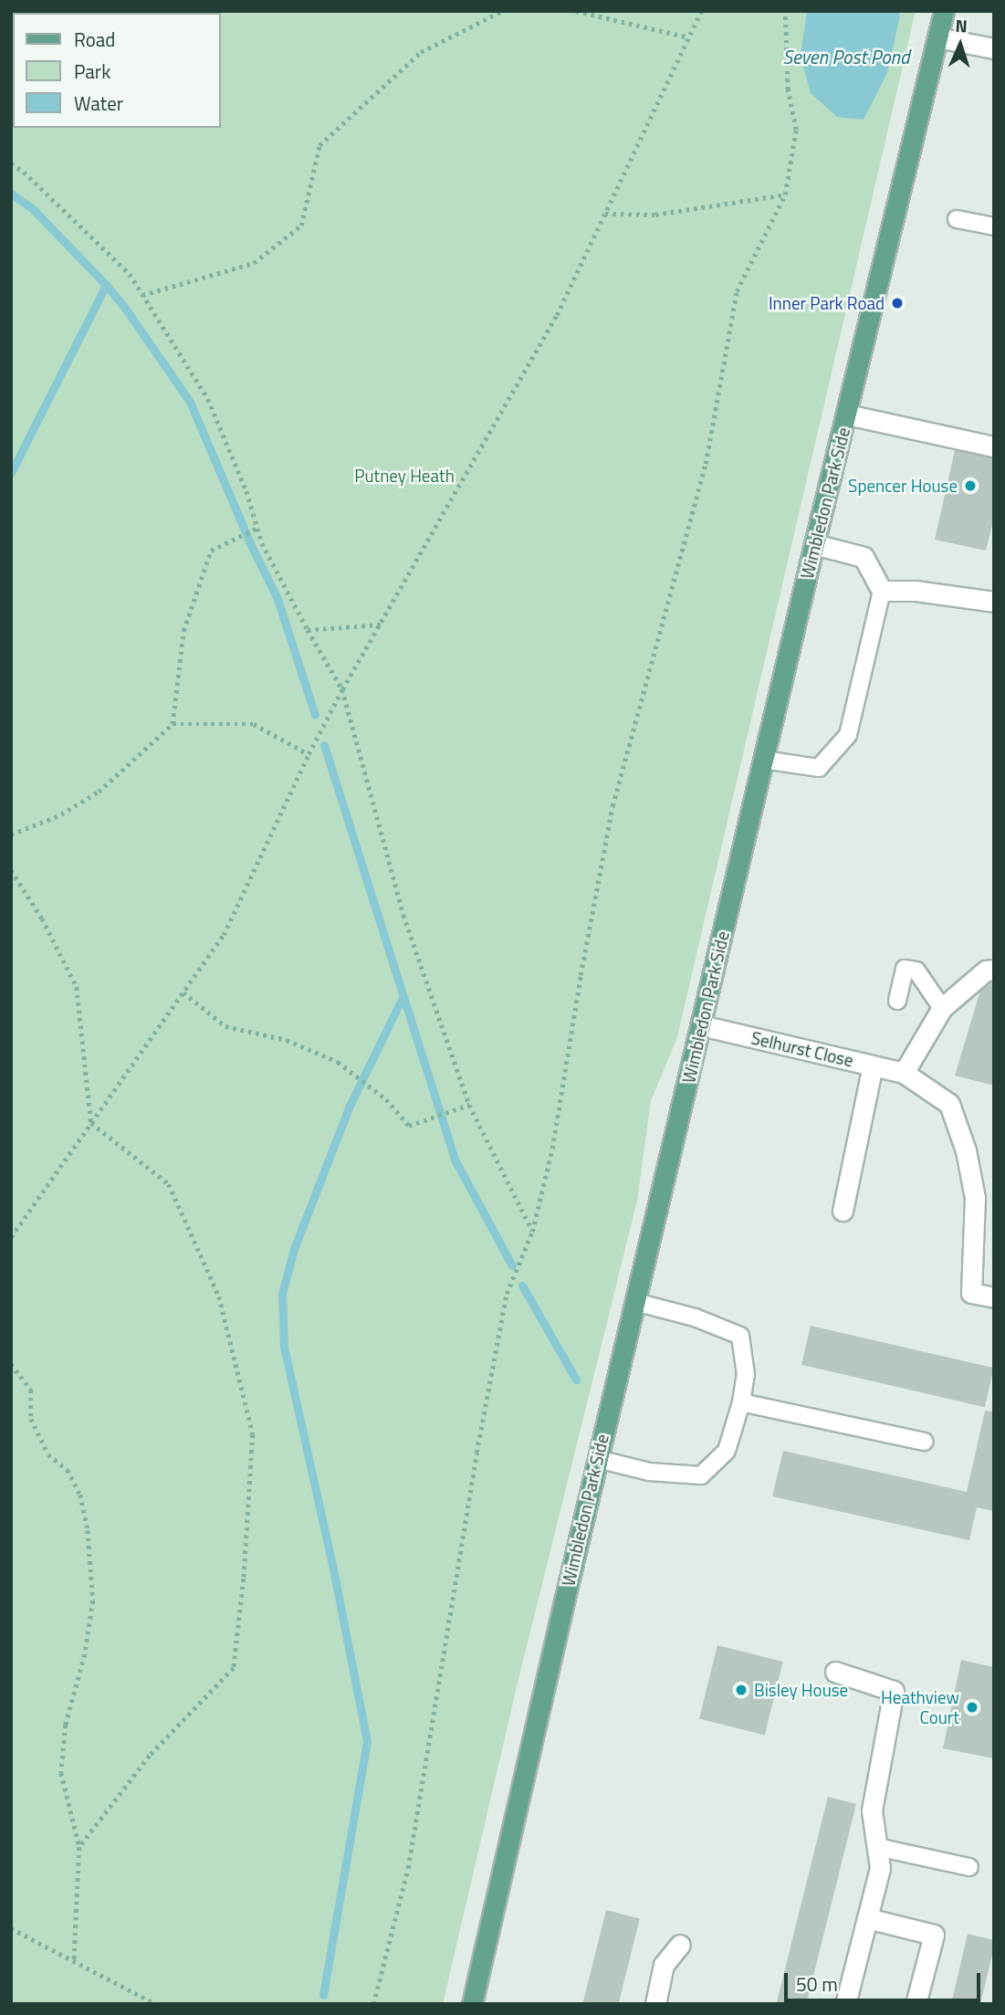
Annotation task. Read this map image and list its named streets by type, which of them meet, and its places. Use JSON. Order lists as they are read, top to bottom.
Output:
{
  "streets": {
    "main road": ["Wimbledon Park Side"],
    "street": ["Selhurst Close"]
  },
  "crossings": [
    ["Wimbledon Park Side", "Selhurst Close"]
  ],
  "water": ["Seven Post Pond"],
  "parks": ["Putney Heath"],
  "places": [
    "Inner Park Road",
    "Spencer House",
    "Bisley House",
    "Heathview Court"
  ],
  "legend": ["Road", "Park", "Water"],
  "scale_bar": "50 m",
  "north": "top"
}
